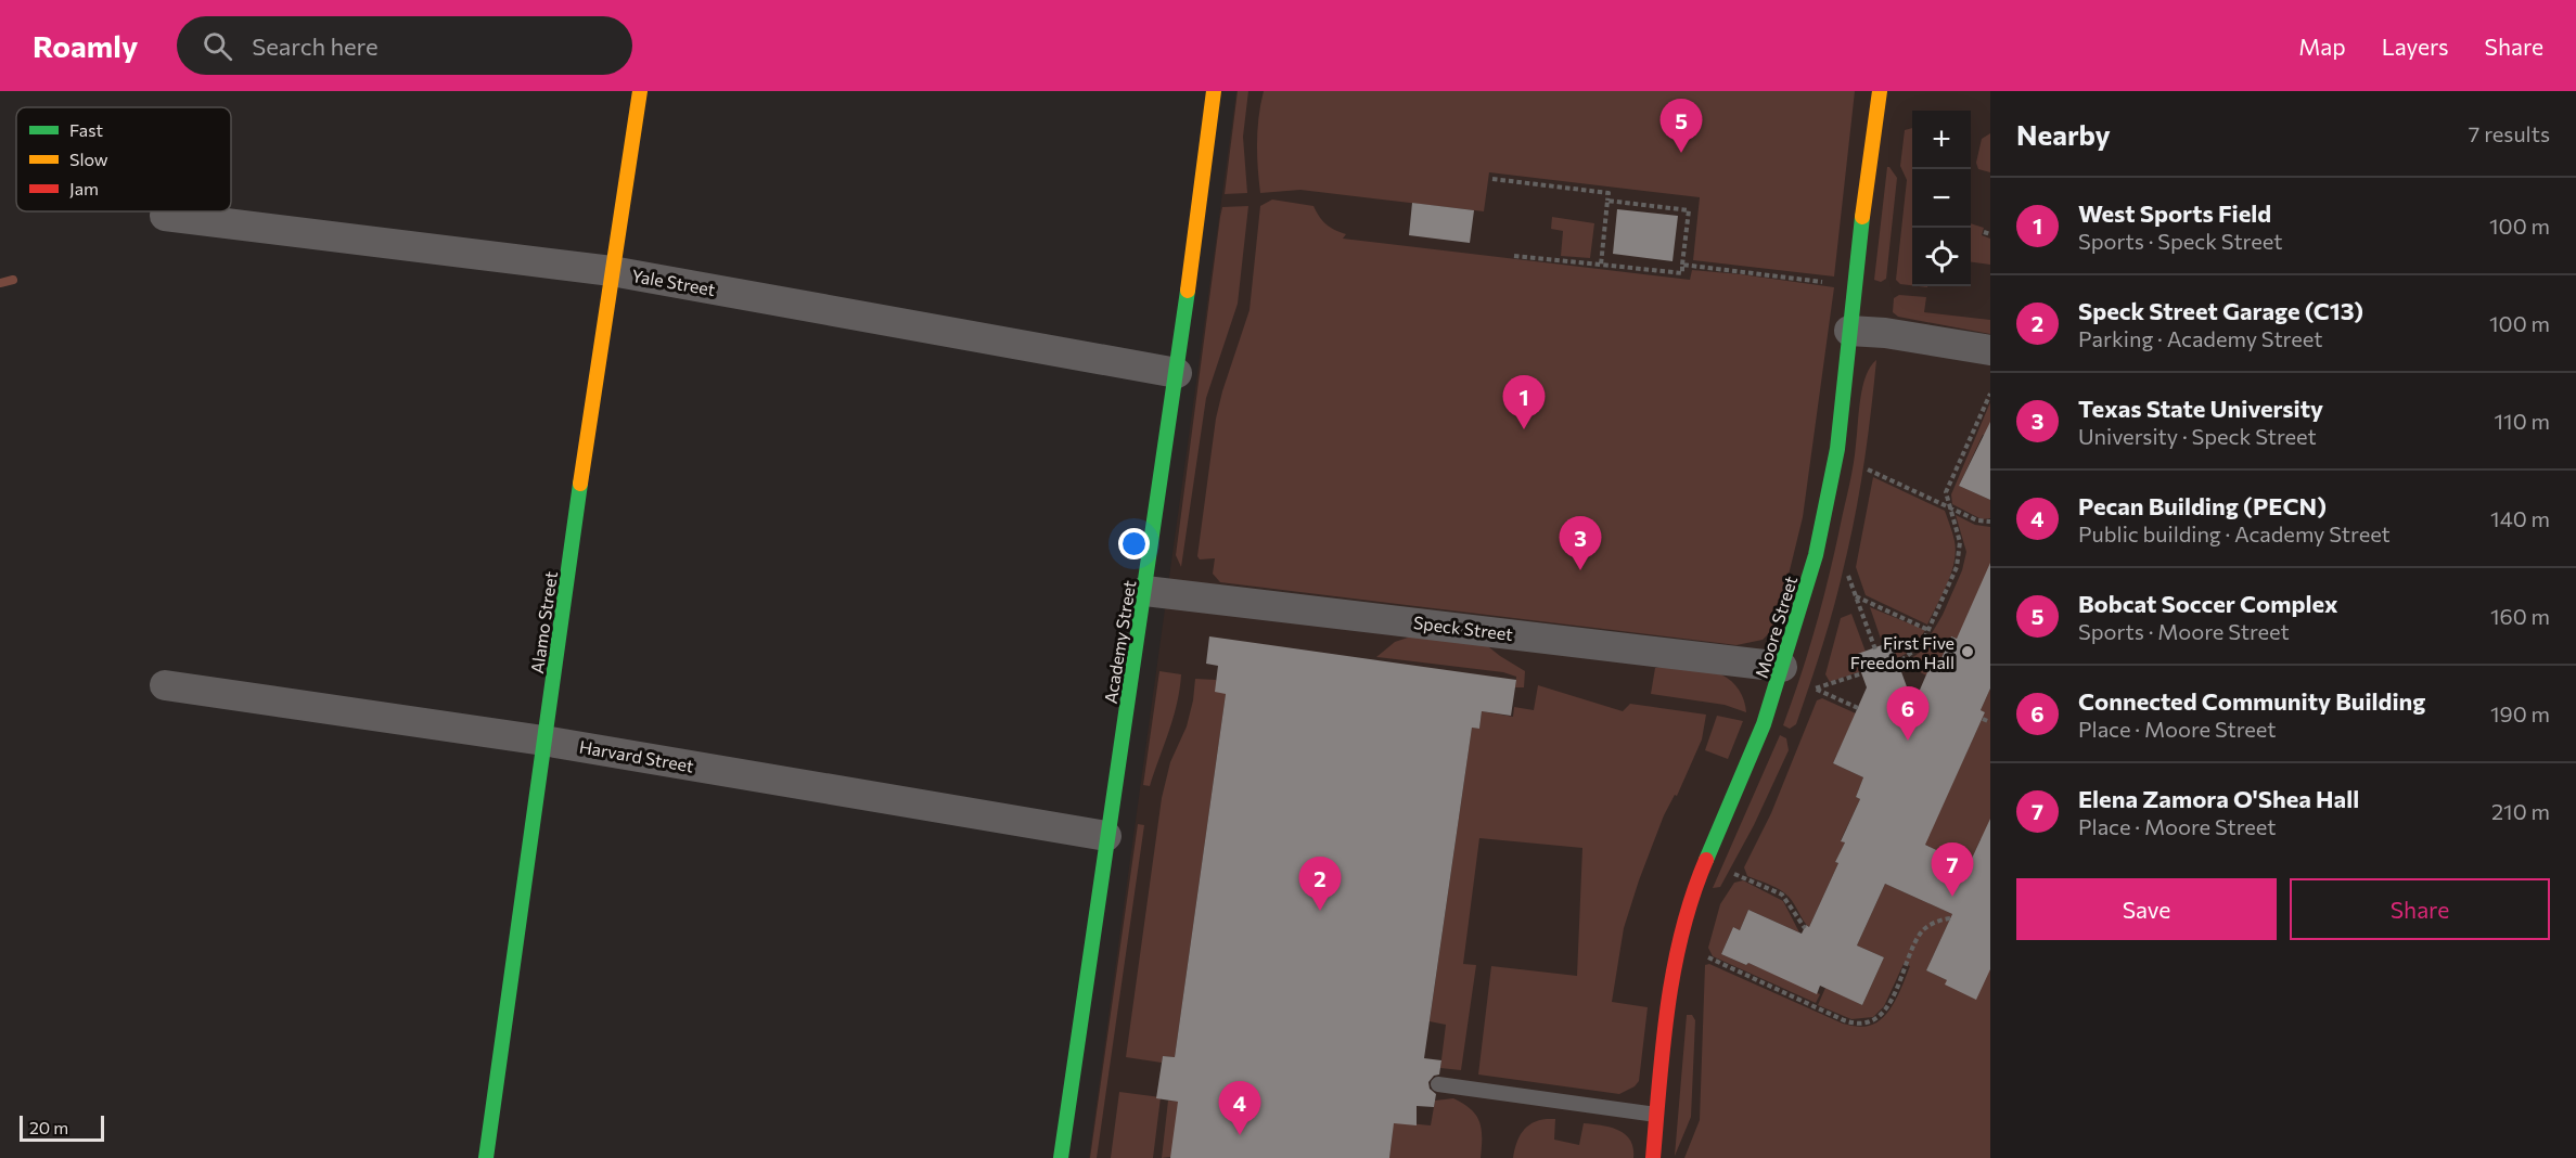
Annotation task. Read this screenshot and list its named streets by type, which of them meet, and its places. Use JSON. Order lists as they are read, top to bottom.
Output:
{
  "streets": {
    "street": [
      "Yale Street",
      "Alamo Street",
      "Moore Street",
      "Speck Street",
      "Academy Street",
      "Harvard Street"
    ]
  },
  "crossings": [
    ["Yale Street", "Alamo Street"],
    ["Yale Street", "Academy Street"],
    ["Alamo Street", "Harvard Street"],
    ["Moore Street", "Speck Street"],
    ["Speck Street", "Academy Street"],
    ["Academy Street", "Harvard Street"]
  ],
  "places": ["First Five Freedom Hall"],
  "legend": ["Fast", "Slow", "Jam"],
  "scale_bar": "20 m",
  "page": {
    "header": "Roamly",
    "search": "Search here",
    "nav": ["Map", "Layers", "Share"],
    "heading": ["Nearby", "7 results"],
    "pins": [
      "5",
      "1",
      "3",
      "6",
      "7",
      "2",
      "4"
    ],
    "map_buttons": ["+", "−"],
    "list": [
      {
        "mark": "1",
        "name": "West Sports Field",
        "note": "Sports · Speck Street",
        "value": "100 m"
      },
      {
        "mark": "2",
        "name": "Speck Street Garage (C13)",
        "note": "Parking · Academy Street",
        "value": "100 m"
      },
      {
        "mark": "3",
        "name": "Texas State University",
        "note": "University · Speck Street",
        "value": "110 m"
      },
      {
        "mark": "4",
        "name": "Pecan Building (PECN)",
        "note": "Public building · Academy Street",
        "value": "140 m"
      },
      {
        "mark": "5",
        "name": "Bobcat Soccer Complex",
        "note": "Sports · Moore Street",
        "value": "160 m"
      },
      {
        "mark": "6",
        "name": "Connected Community Building",
        "note": "Place · Moore Street",
        "value": "190 m"
      },
      {
        "mark": "7",
        "name": "Elena Zamora O'Shea Hall",
        "note": "Place · Moore Street",
        "value": "210 m"
      }
    ],
    "buttons": ["Save", "Share"],
    "scale": "20 m"
  }
}
